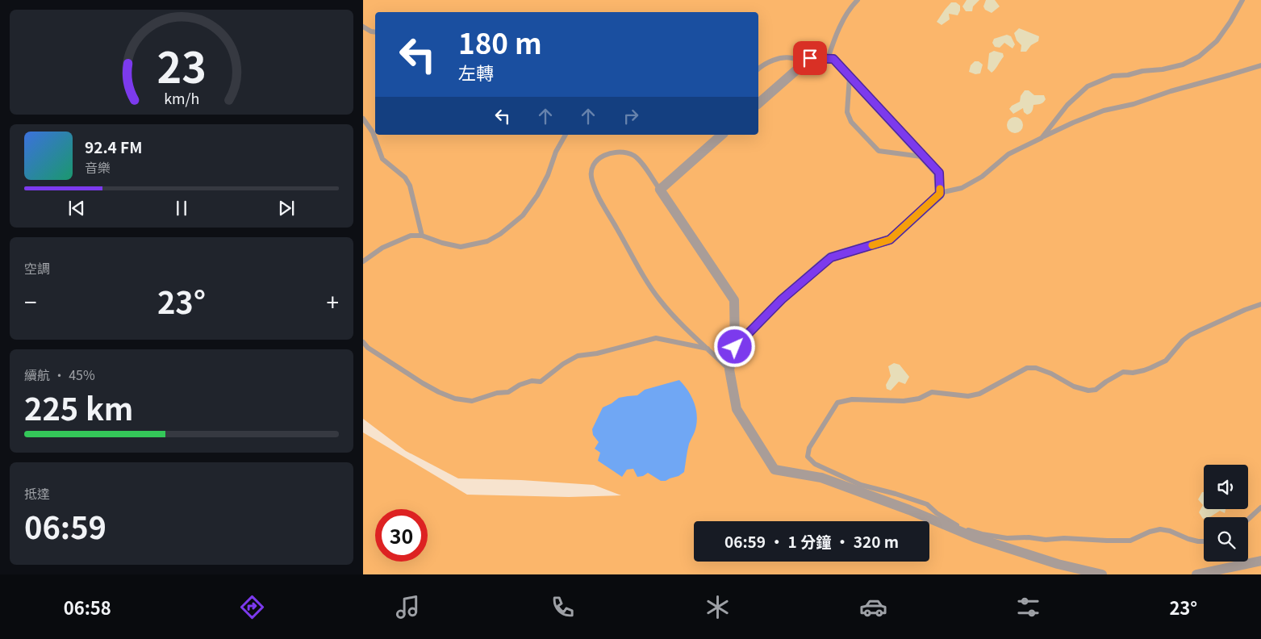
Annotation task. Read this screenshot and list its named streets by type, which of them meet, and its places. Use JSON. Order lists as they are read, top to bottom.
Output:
{
  "page": {
    "turn": ["180 m", "左轉"],
    "song": ["92.4 FM", "音樂"],
    "tile": [
      "空調",
      ["續航 · 45%", "225 km"],
      ["抵達", "06:59"]
    ],
    "heat": ["−", "23°", "+"],
    "limit": "30",
    "trip": "06:59 · 1 分鐘 · 320 m",
    "tabs": ["06:58", "23°"],
    "gauge": ["23", "km/h"]
  }
}
